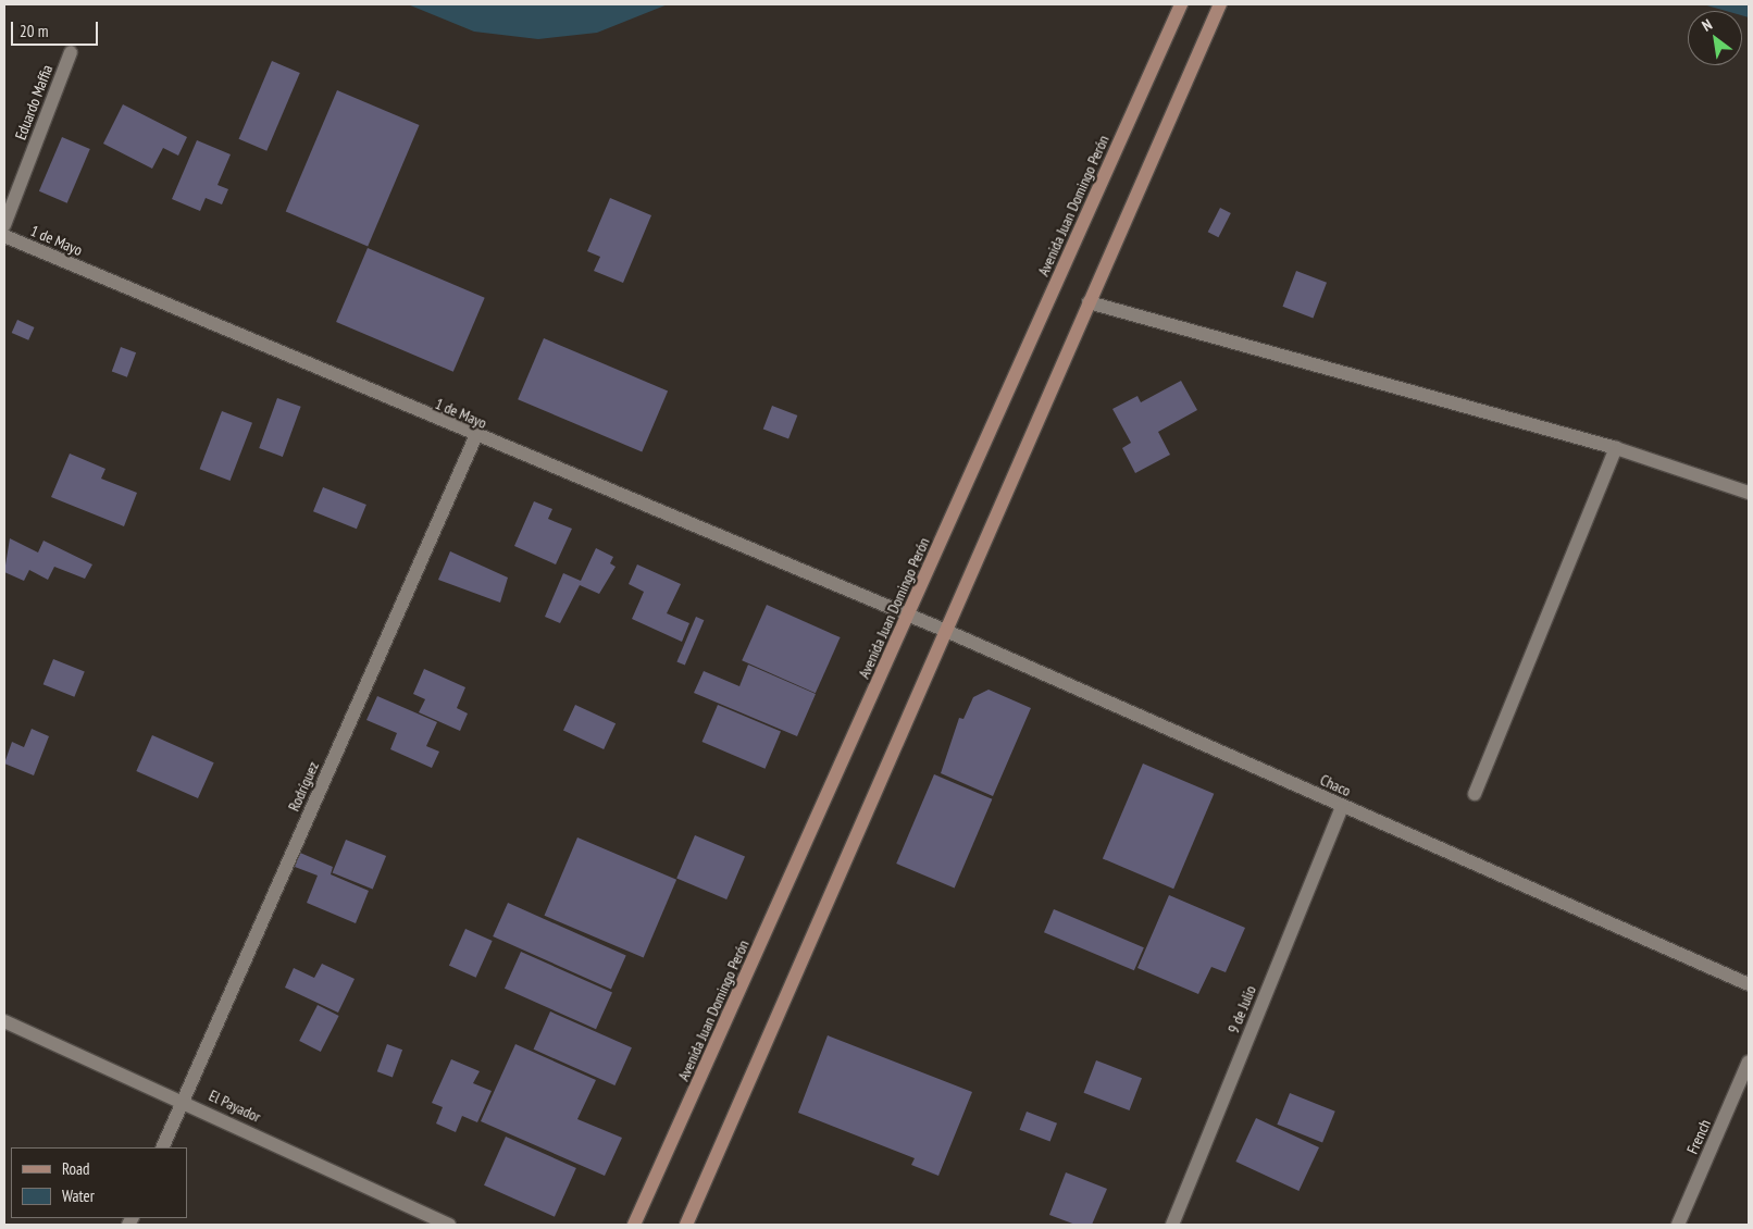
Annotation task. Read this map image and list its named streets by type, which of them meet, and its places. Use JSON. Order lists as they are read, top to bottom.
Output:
{
  "streets": {
    "main road": ["Avenida Juan Domingo Perón"],
    "street": [
      "Eduardo Maffia",
      "1 de Mayo",
      "Chaco",
      "Rodríguez",
      "9 de Julio",
      "El Payador",
      "French"
    ]
  },
  "crossings": [
    ["Avenida Juan Domingo Perón", "1 de Mayo"],
    ["Avenida Juan Domingo Perón", "Chaco"],
    ["1 de Mayo", "Chaco"],
    ["1 de Mayo", "Rodríguez"],
    ["Chaco", "9 de Julio"],
    ["Rodríguez", "El Payador"]
  ],
  "legend": ["Road", "Water"],
  "scale_bar": "20 m",
  "north": "top left"
}
